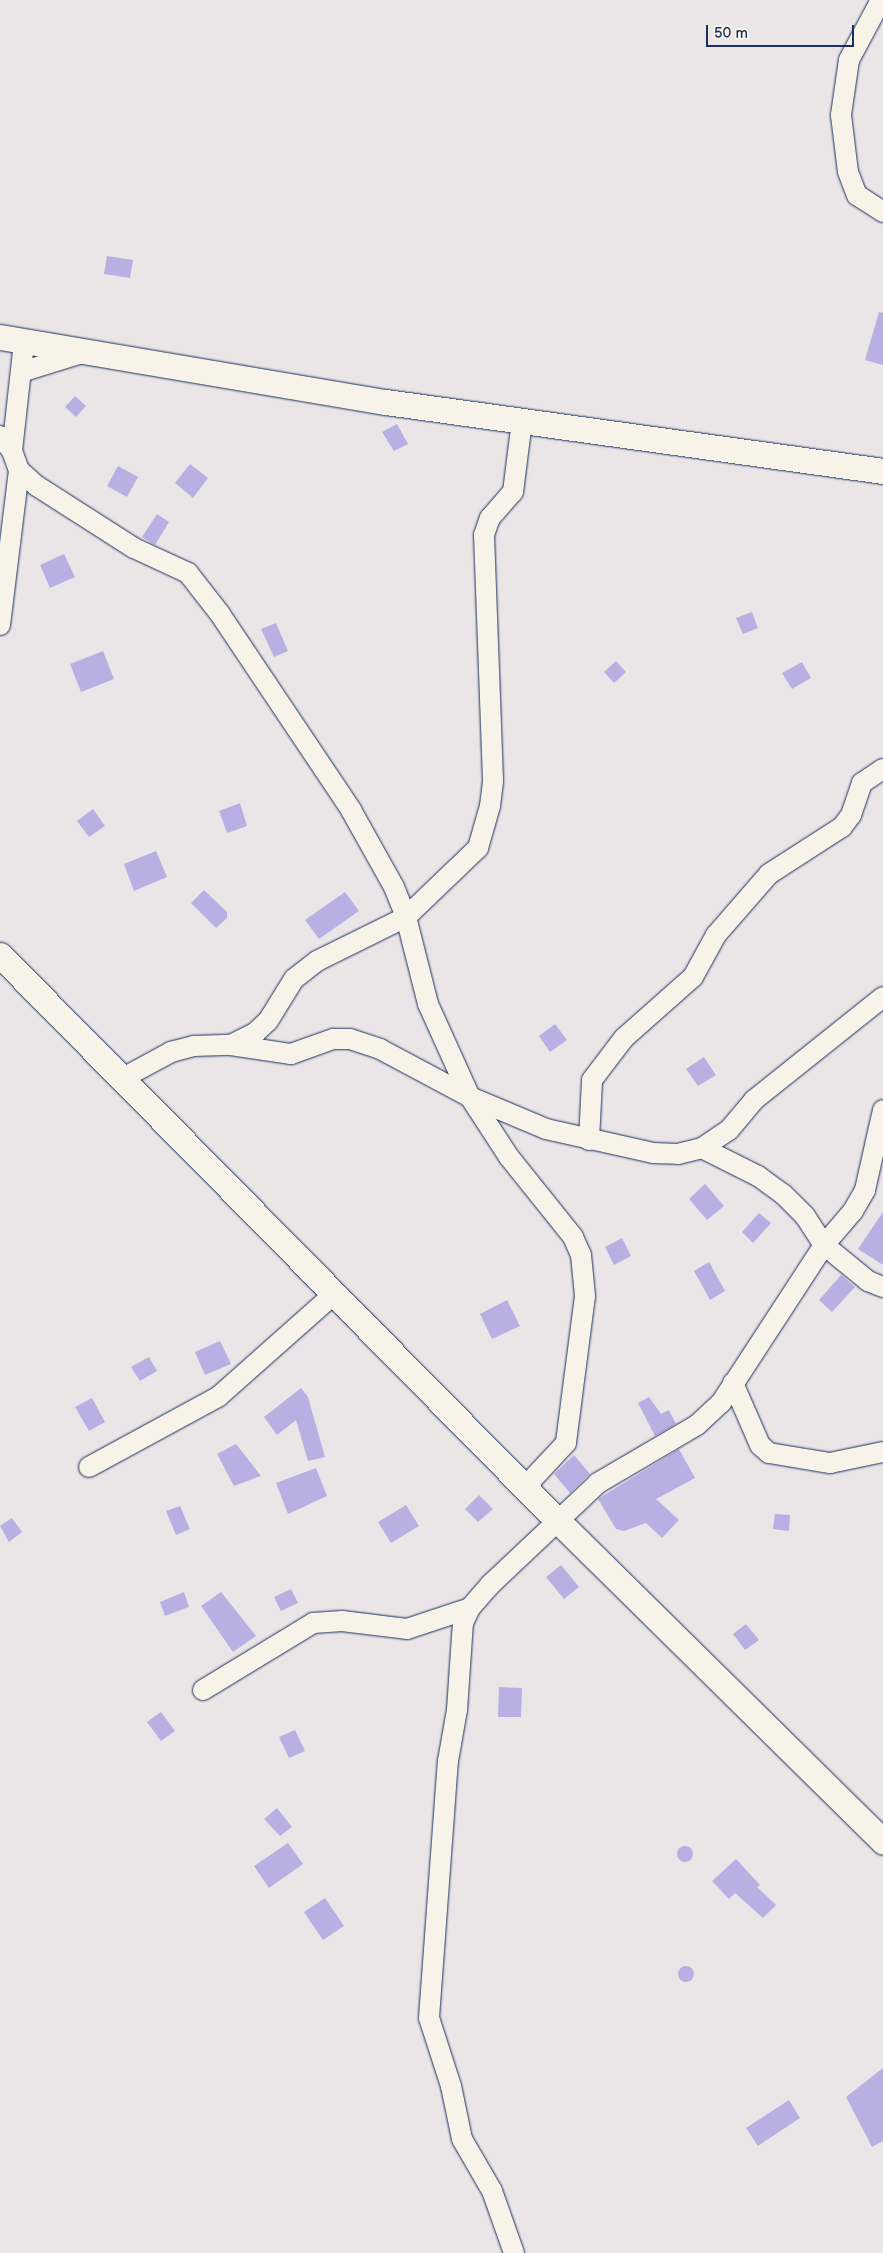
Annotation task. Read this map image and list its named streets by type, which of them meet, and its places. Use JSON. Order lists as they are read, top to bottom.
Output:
{
  "scale_bar": "50 m"
}
